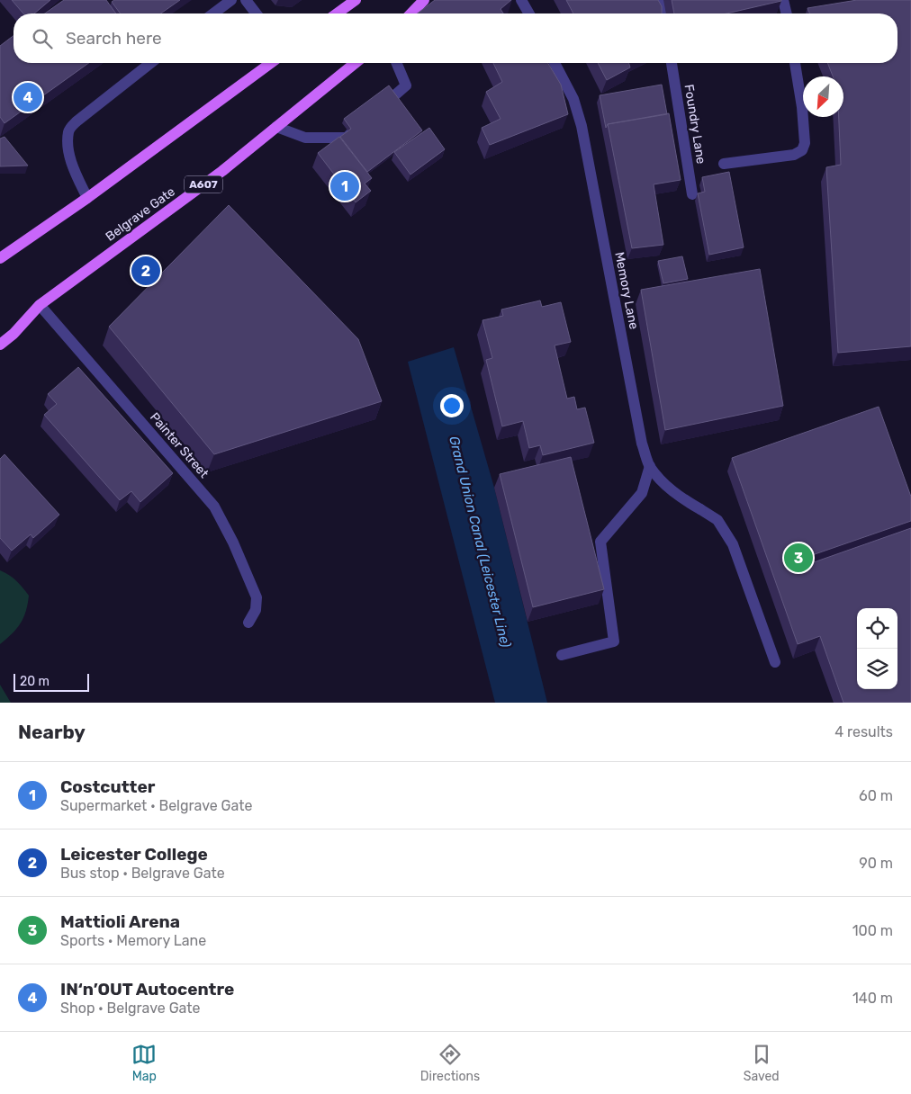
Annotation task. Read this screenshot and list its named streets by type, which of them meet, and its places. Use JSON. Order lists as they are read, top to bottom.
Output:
{
  "streets": {
    "main road": ["A607", "Belgrave Gate"],
    "street": ["Foundry Lane", "Memory Lane", "Painter Street"]
  },
  "crossings": [
    ["Belgrave Gate", "Painter Street"]
  ],
  "water": ["Grand Union Canal (Leicester Line)"],
  "scale_bar": "20 m",
  "north": "bottom left",
  "page": {
    "search": "Search here",
    "pins": [
      "4",
      "1",
      "2",
      "3"
    ],
    "scale": "20 m",
    "heading": ["Nearby", "4 results"],
    "list": [
      {
        "mark": "1",
        "name": "Costcutter",
        "note": "Supermarket · Belgrave Gate",
        "value": "60 m"
      },
      {
        "mark": "2",
        "name": "Leicester College",
        "note": "Bus stop · Belgrave Gate",
        "value": "90 m"
      },
      {
        "mark": "3",
        "name": "Mattioli Arena",
        "note": "Sports · Memory Lane",
        "value": "100 m"
      },
      {
        "mark": "4",
        "name": "IN‘n’OUT Autocentre",
        "note": "Shop · Belgrave Gate",
        "value": "140 m"
      }
    ],
    "nav": ["Map", "Directions", "Saved"]
  }
}
